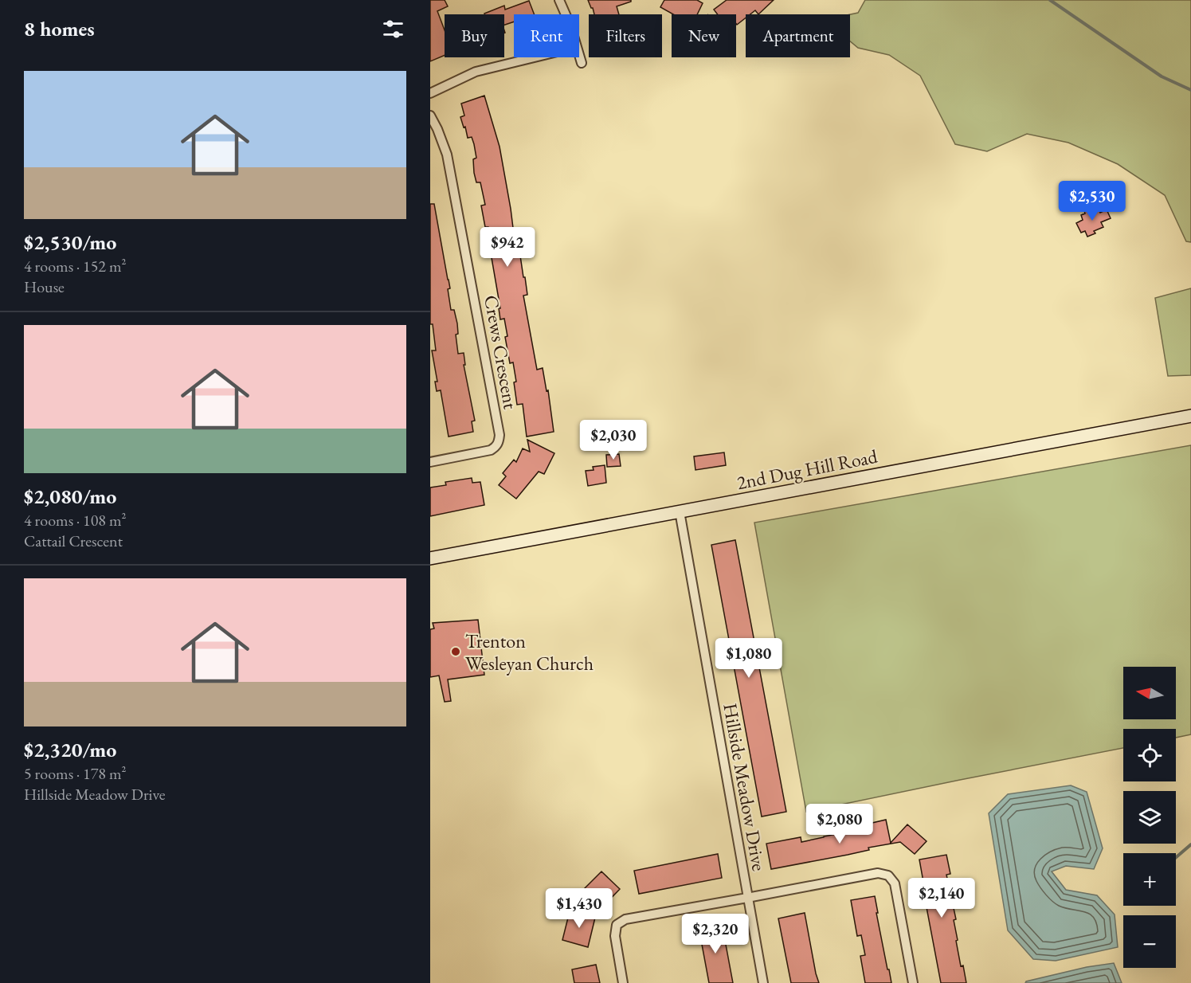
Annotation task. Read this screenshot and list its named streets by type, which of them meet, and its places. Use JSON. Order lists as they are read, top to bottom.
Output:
{
  "streets": {
    "street": ["Crews Crescent", "2nd Dug Hill Road", "Hillside Meadow Drive"]
  },
  "crossings": [
    ["2nd Dug Hill Road", "Hillside Meadow Drive"]
  ],
  "places": ["Trenton Wesleyan Church"],
  "north": "left",
  "page": {
    "heading": "8 homes",
    "chip": [
      "Buy",
      "Rent",
      "Filters",
      "New",
      "Apartment"
    ],
    "list": [
      {
        "name": "$2,530/mo",
        "note": "4 rooms · 152 m² · House"
      },
      {
        "name": "$2,080/mo",
        "note": "4 rooms · 108 m² · Cattail Crescent"
      },
      {
        "name": "$2,320/mo",
        "note": "5 rooms · 178 m² · Hillside Meadow Drive"
      }
    ],
    "price": [
      "$2,530",
      "$942",
      "$2,030",
      "$1,080",
      "$2,080",
      "$2,140",
      "$1,430",
      "$2,320"
    ],
    "map_buttons": ["+", "−"]
  }
}
